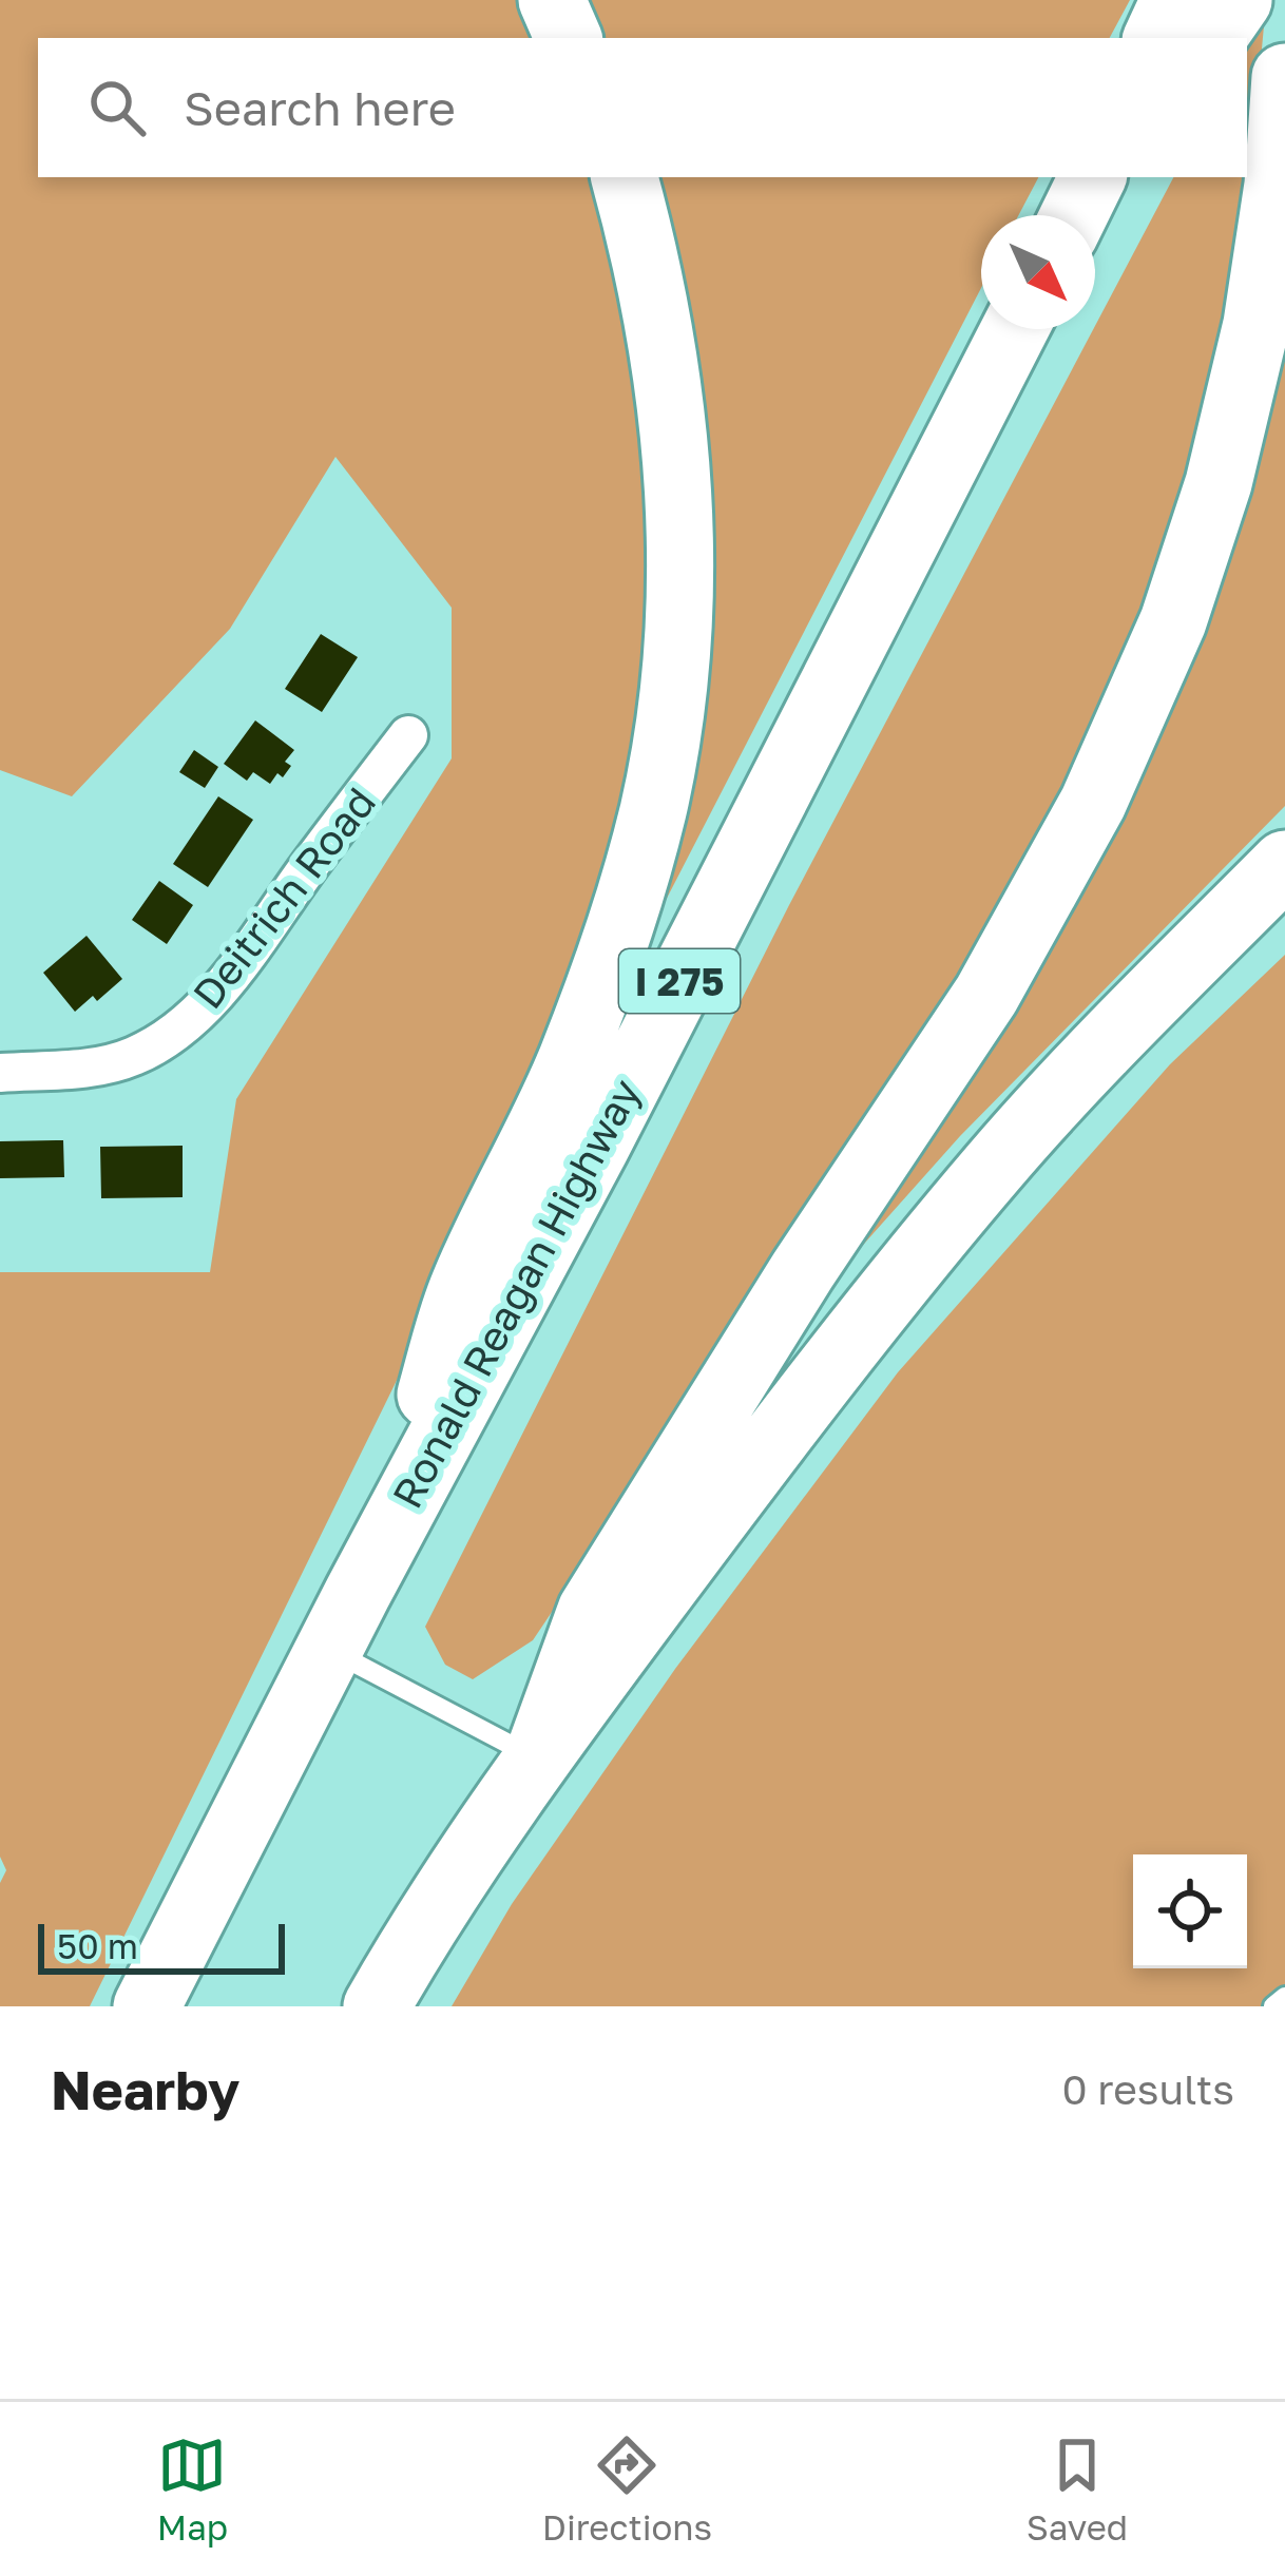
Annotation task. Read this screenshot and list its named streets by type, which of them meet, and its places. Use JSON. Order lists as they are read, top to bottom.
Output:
{
  "streets": {
    "highway": ["I 275", "Ronald Reagan Highway"],
    "street": ["Deitrich Road"]
  },
  "scale_bar": "50 m",
  "north": "bottom right",
  "page": {
    "search": "Search here",
    "scale": "50 m",
    "heading": ["Nearby", "0 results"],
    "nav": ["Map", "Directions", "Saved"]
  }
}
